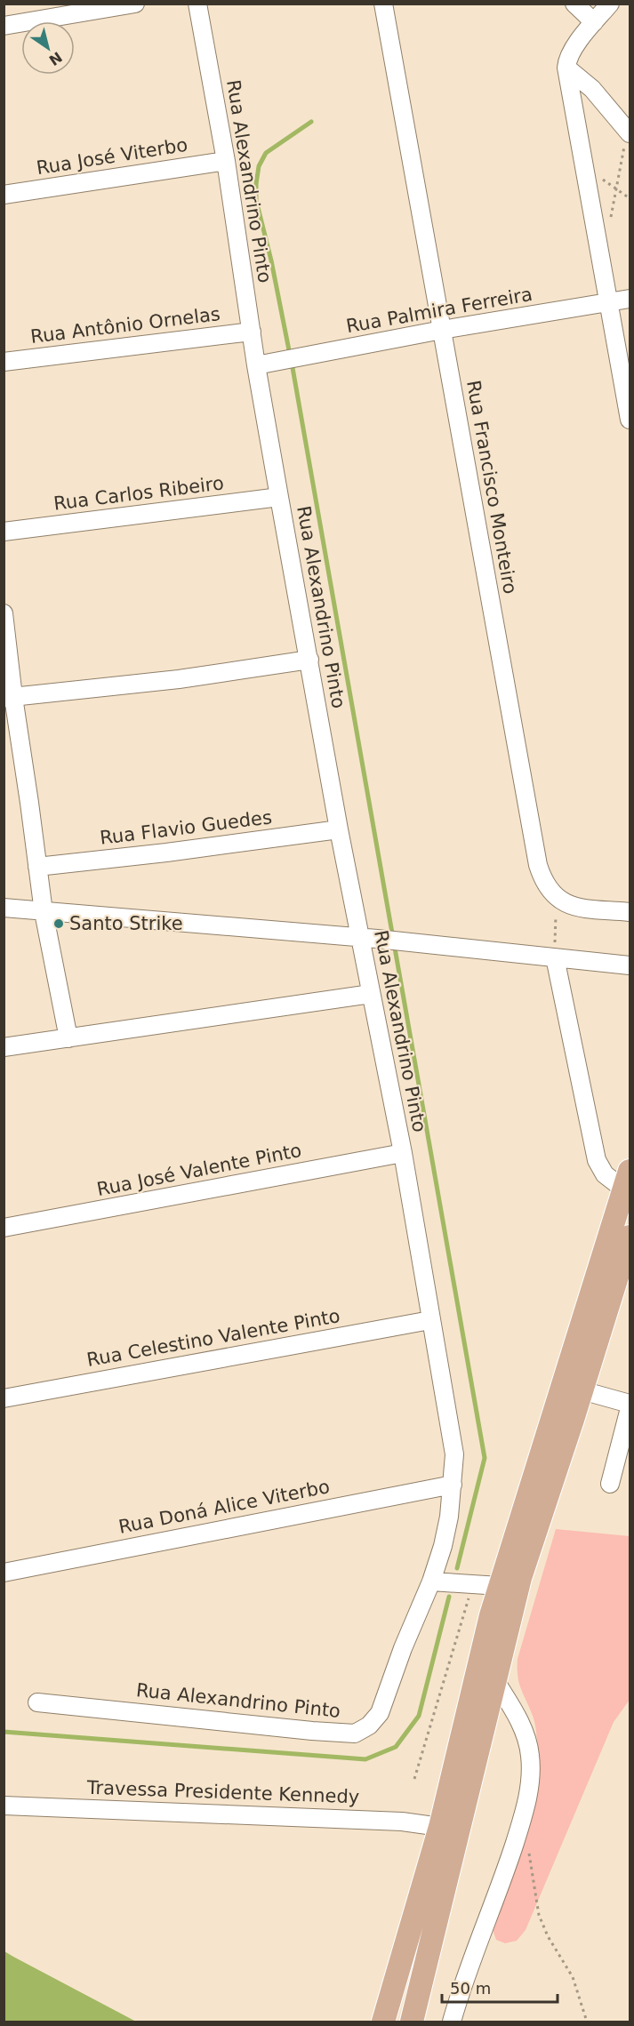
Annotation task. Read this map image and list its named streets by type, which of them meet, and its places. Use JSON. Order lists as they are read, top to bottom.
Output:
{
  "streets": {
    "street": [
      "Rua José Viterbo",
      "Rua Alexandrino Pinto",
      "Rua Palmira Ferreira",
      "Rua Antônio Ornelas",
      "Rua Francisco Monteiro",
      "Rua Carlos Ribeiro",
      "Rua Flavio Guedes",
      "Rua José Valente Pinto",
      "Rua Celestino Valente Pinto",
      "Rua Doná Alice Viterbo",
      "Travessa Presidente Kennedy"
    ]
  },
  "crossings": [
    ["Rua José Viterbo", "Rua Alexandrino Pinto"],
    ["Rua Alexandrino Pinto", "Rua Palmira Ferreira"],
    ["Rua Alexandrino Pinto", "Rua Antônio Ornelas"],
    ["Rua Alexandrino Pinto", "Rua Carlos Ribeiro"],
    ["Rua Alexandrino Pinto", "Rua Flavio Guedes"],
    ["Rua Alexandrino Pinto", "Rua José Valente Pinto"],
    ["Rua Alexandrino Pinto", "Rua Celestino Valente Pinto"],
    ["Rua Alexandrino Pinto", "Rua Doná Alice Viterbo"],
    ["Rua Palmira Ferreira", "Rua Francisco Monteiro"]
  ],
  "places": ["Santo Strike"],
  "scale_bar": "50 m",
  "north": "bottom right"
}
